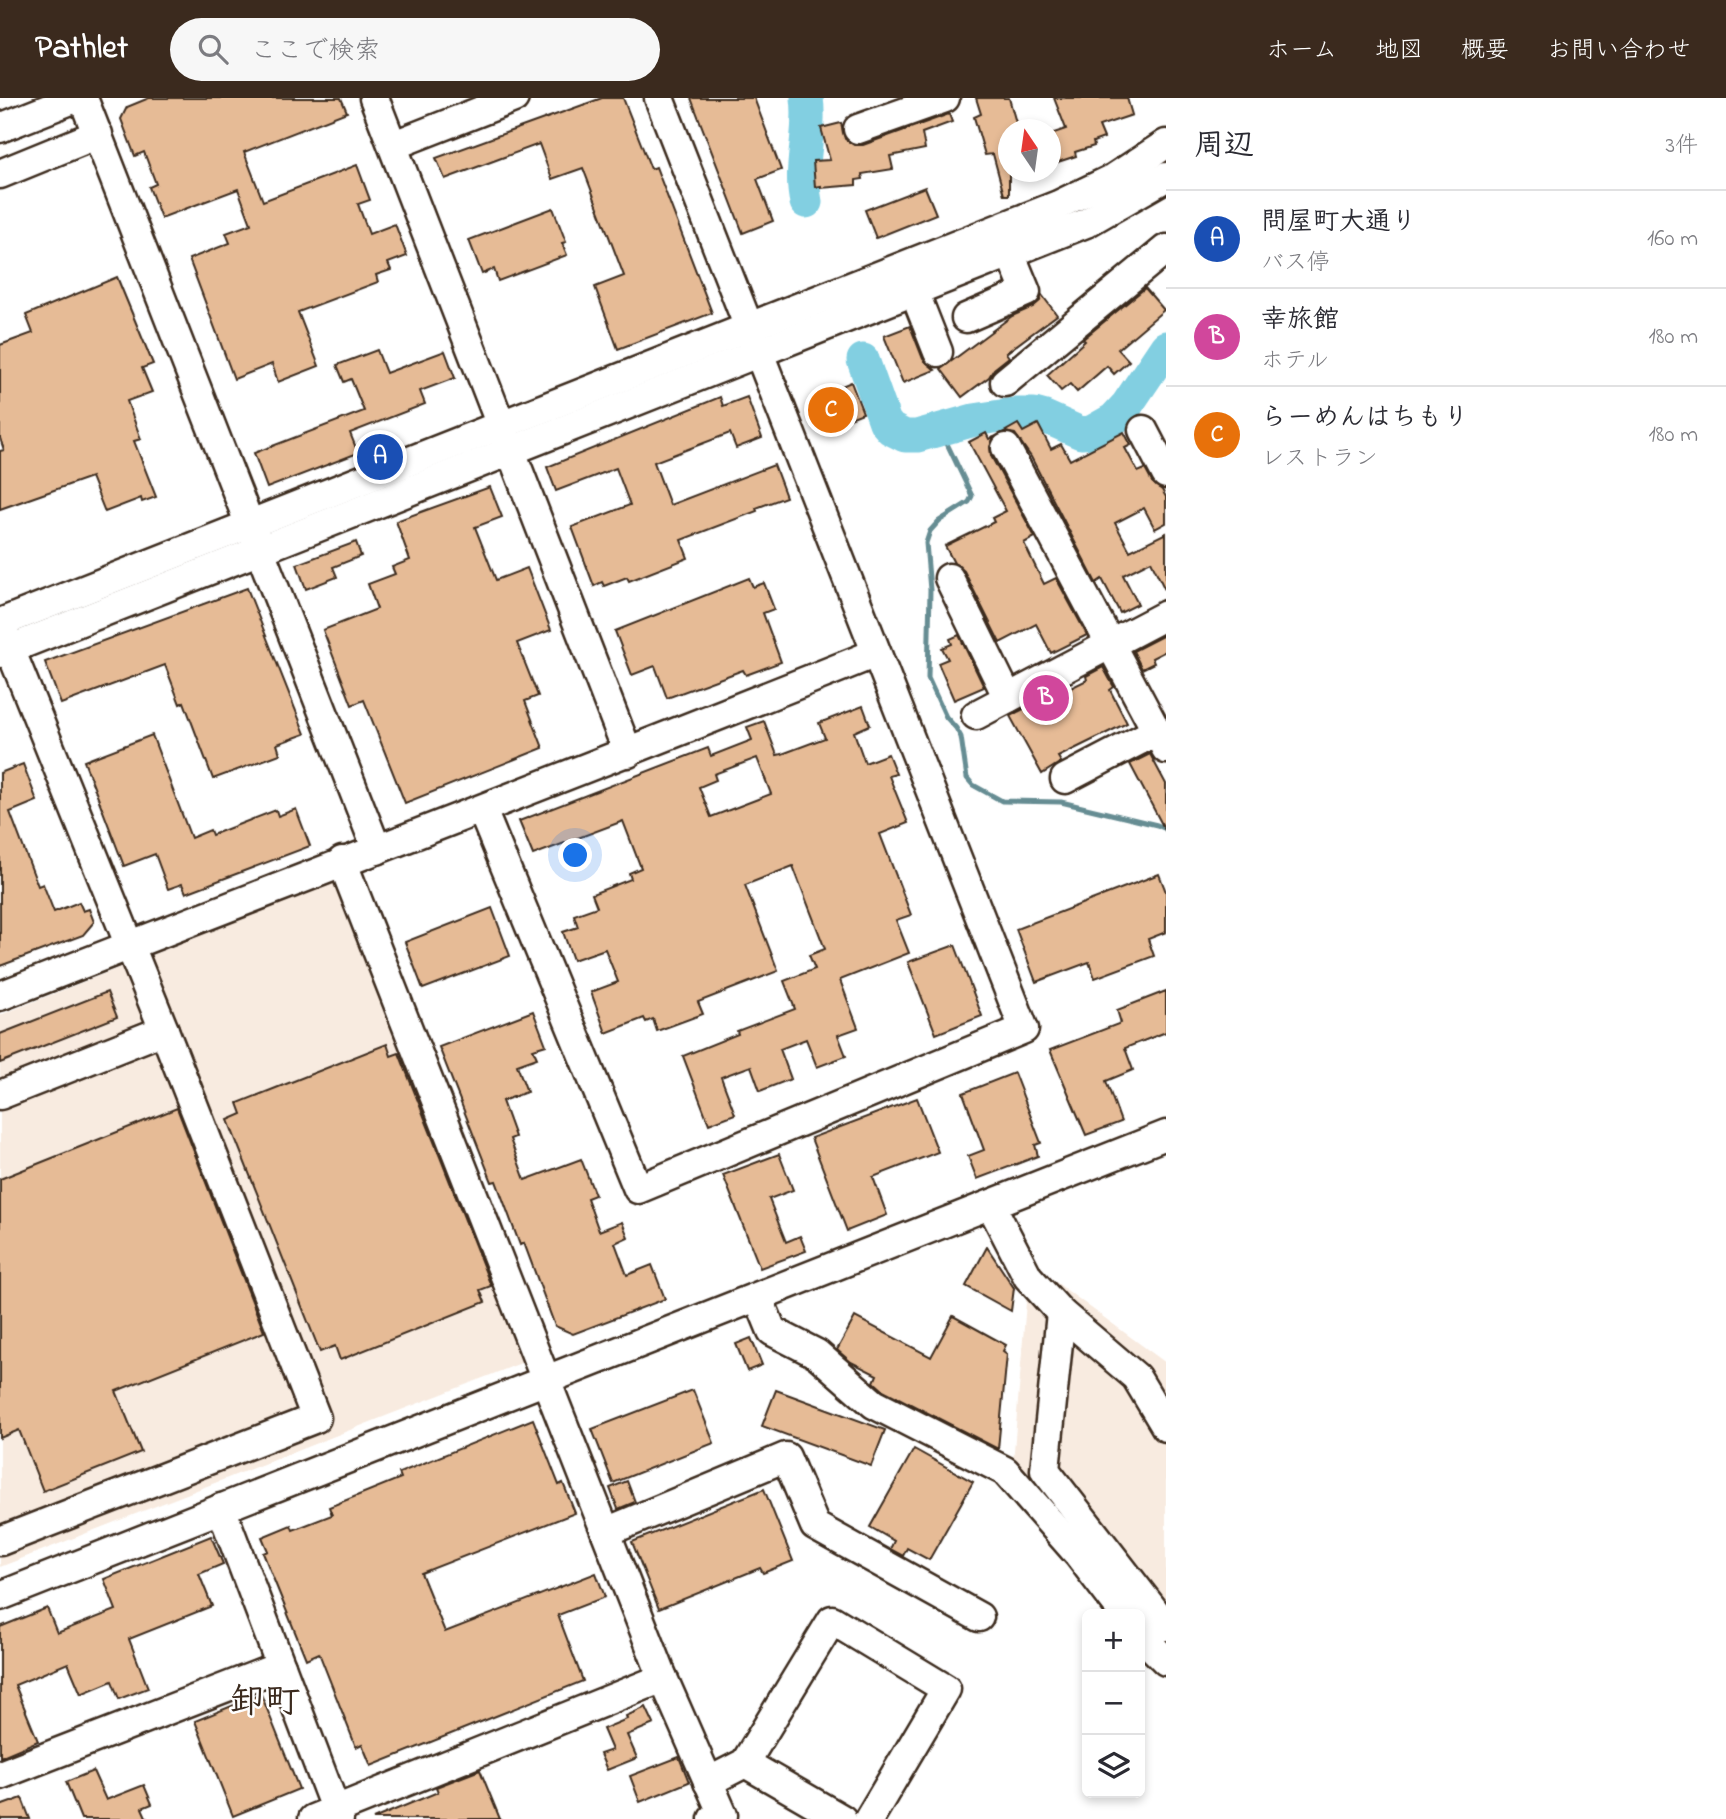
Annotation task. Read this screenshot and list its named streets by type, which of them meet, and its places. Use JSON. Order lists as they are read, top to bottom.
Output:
{
  "districts": ["卸町"],
  "north": "top",
  "page": {
    "header": "Pathlet",
    "search": "ここで検索",
    "nav": [
      "ホーム",
      "地図",
      "概要",
      "お問い合わせ"
    ],
    "heading": ["周辺", "3件"],
    "list": [
      {
        "mark": "A",
        "name": "問屋町大通り",
        "note": "バス停",
        "value": "160 m"
      },
      {
        "mark": "B",
        "name": "幸旅館",
        "note": "ホテル",
        "value": "180 m"
      },
      {
        "mark": "C",
        "name": "らーめんはちもり",
        "note": "レストラン",
        "value": "180 m"
      }
    ],
    "pins": ["C", "A", "B"],
    "map_buttons": ["+", "−"]
  }
}
